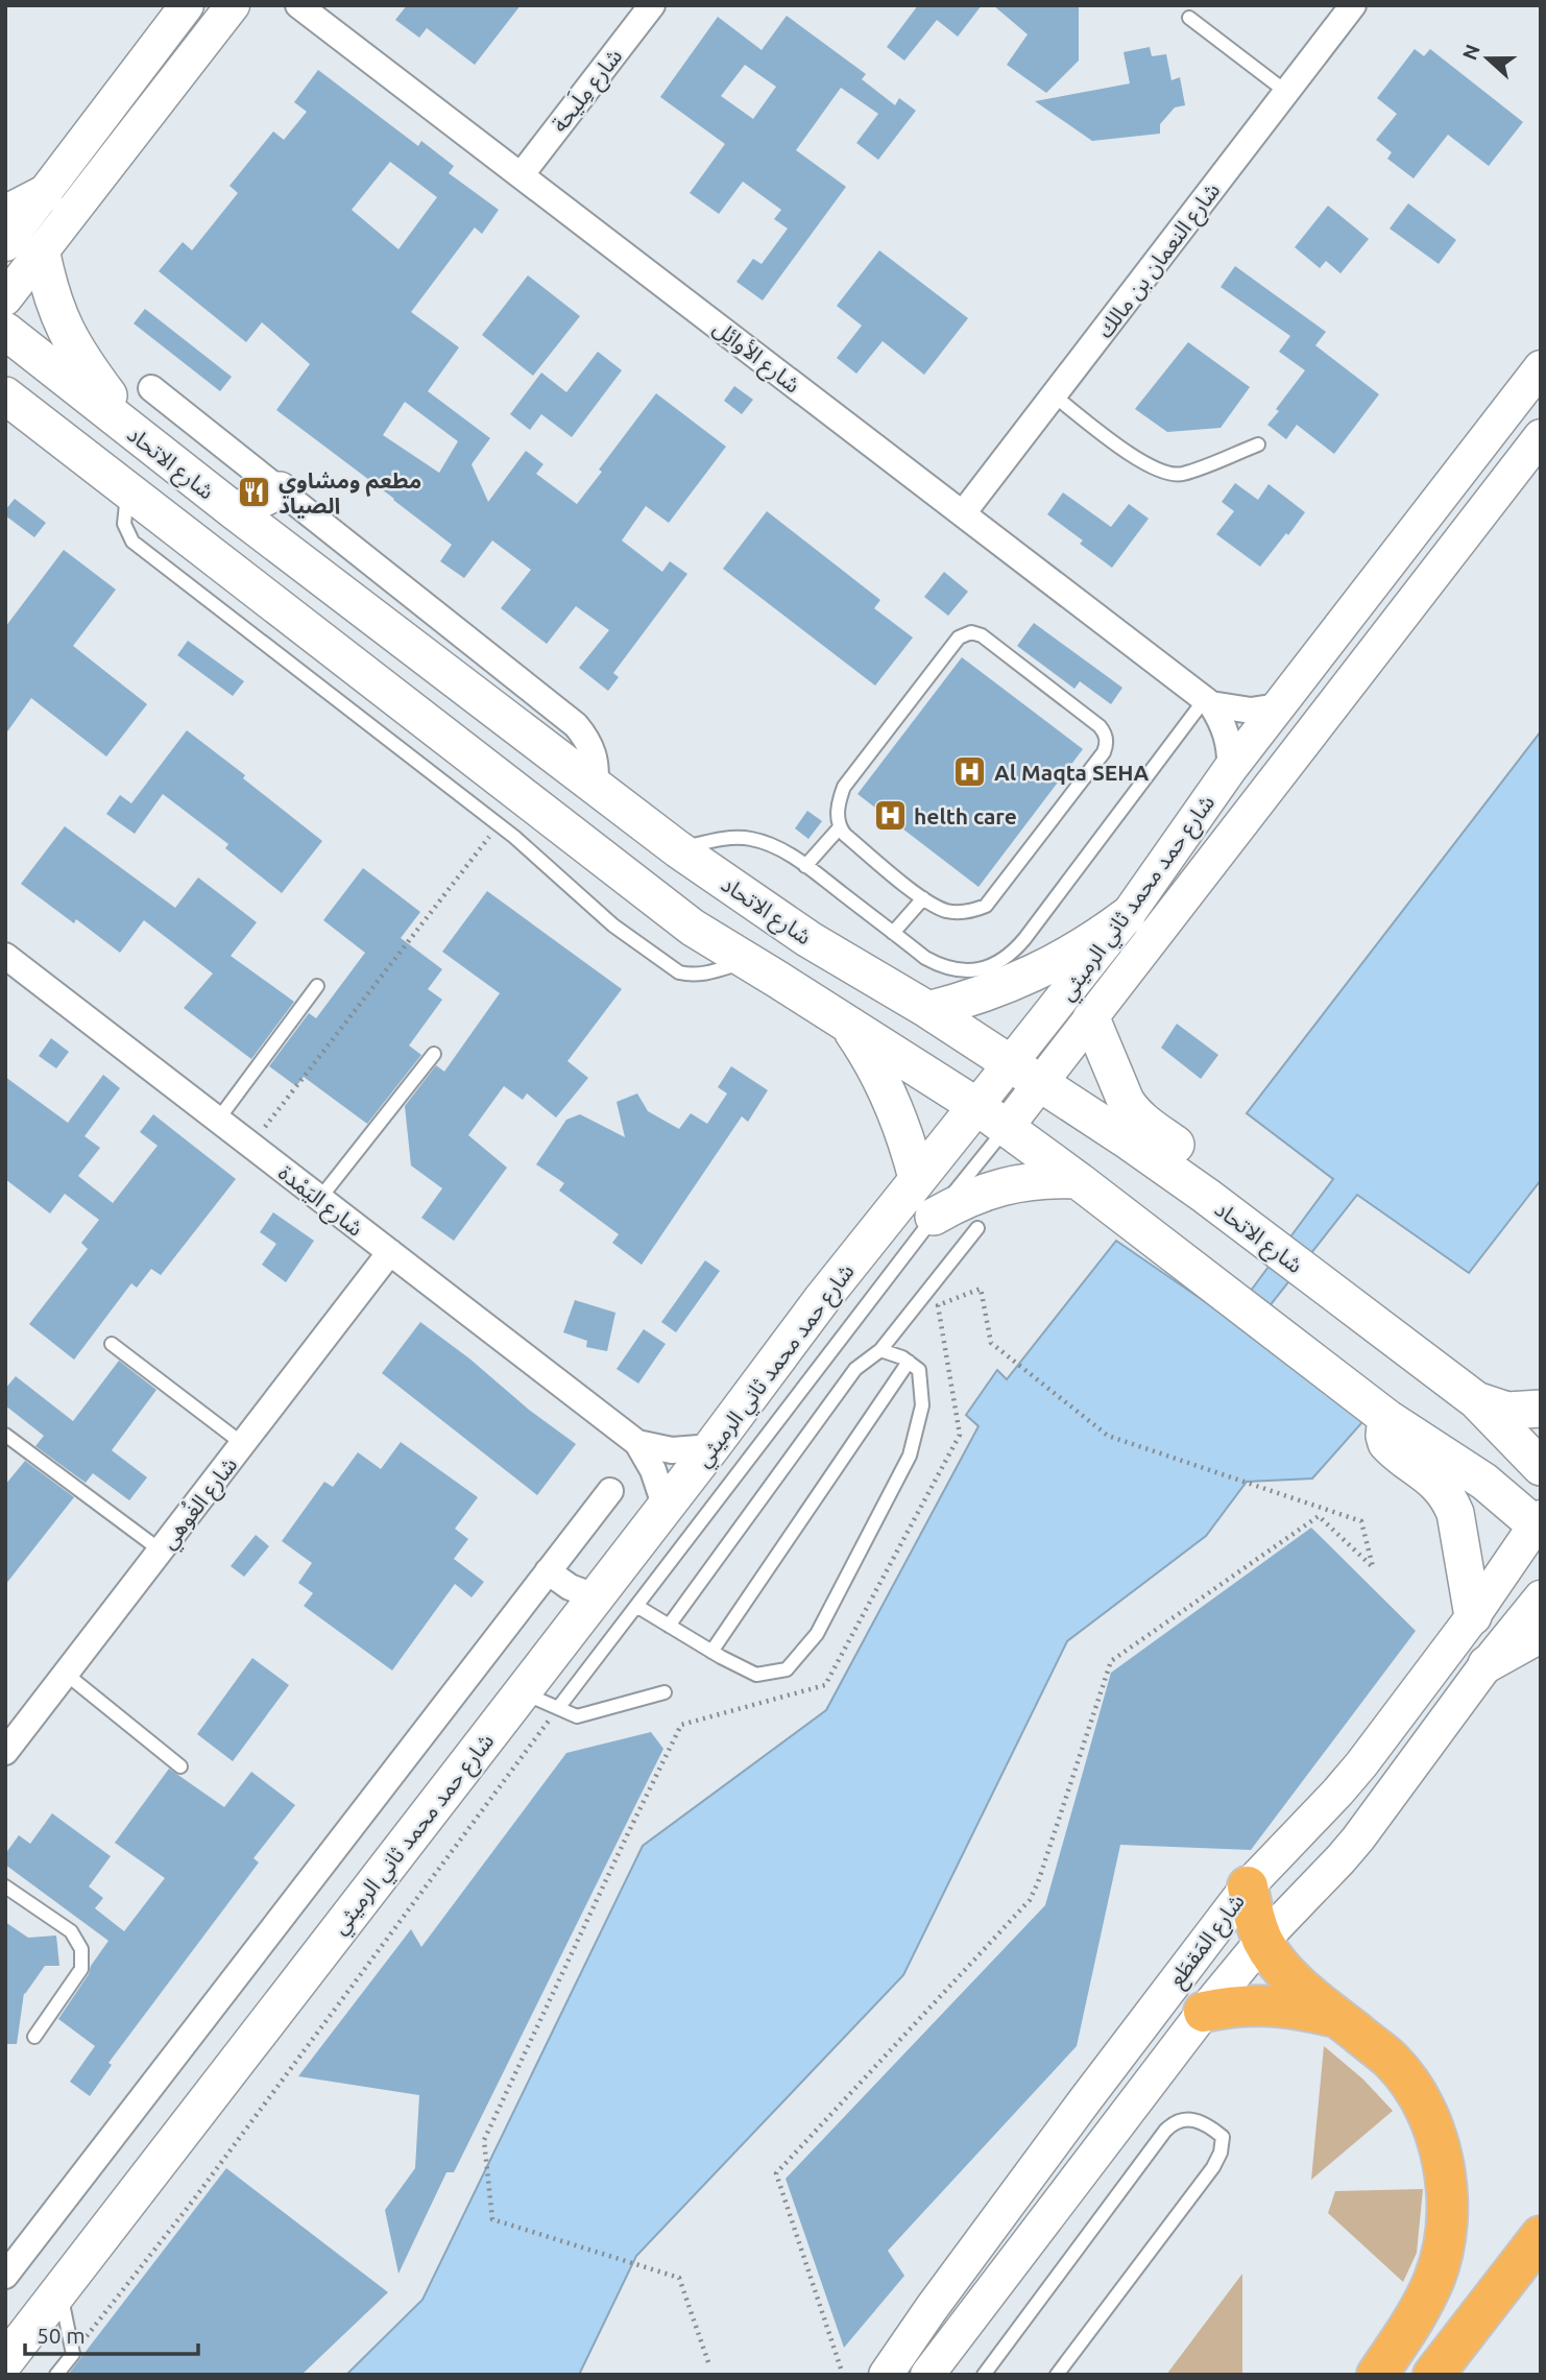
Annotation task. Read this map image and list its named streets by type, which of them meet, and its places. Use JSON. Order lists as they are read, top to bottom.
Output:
{
  "streets": {
    "main road": ["شارع الاتحاد", "شارع حمد محمد ثاني الرميثي"],
    "street": [
      "شارع مِلَيحة",
      "شارع النعمان بن مالك",
      "شارع الأوائِل",
      "شارع اليَمْدة",
      "شارع الغُوهي",
      "شارع المَقطَع"
    ]
  },
  "crossings": [
    ["شارع مِلَيحة", "شارع الأوائِل"],
    ["شارع النعمان بن مالك", "شارع الأوائِل"],
    ["شارع الأوائِل", "شارع حمد محمد ثاني الرميثي"],
    ["شارع الاتحاد", "شارع حمد محمد ثاني الرميثي"],
    ["شارع حمد محمد ثاني الرميثي", "شارع اليَمْدة"],
    ["شارع اليَمْدة", "شارع الغُوهي"]
  ],
  "places": {
    "restaurant": ["مطعم ومشاوي الصياد"],
    "hospital": ["Al Maqta SEHA", "helth care"]
  },
  "scale_bar": "50 m",
  "north": "left"
}
